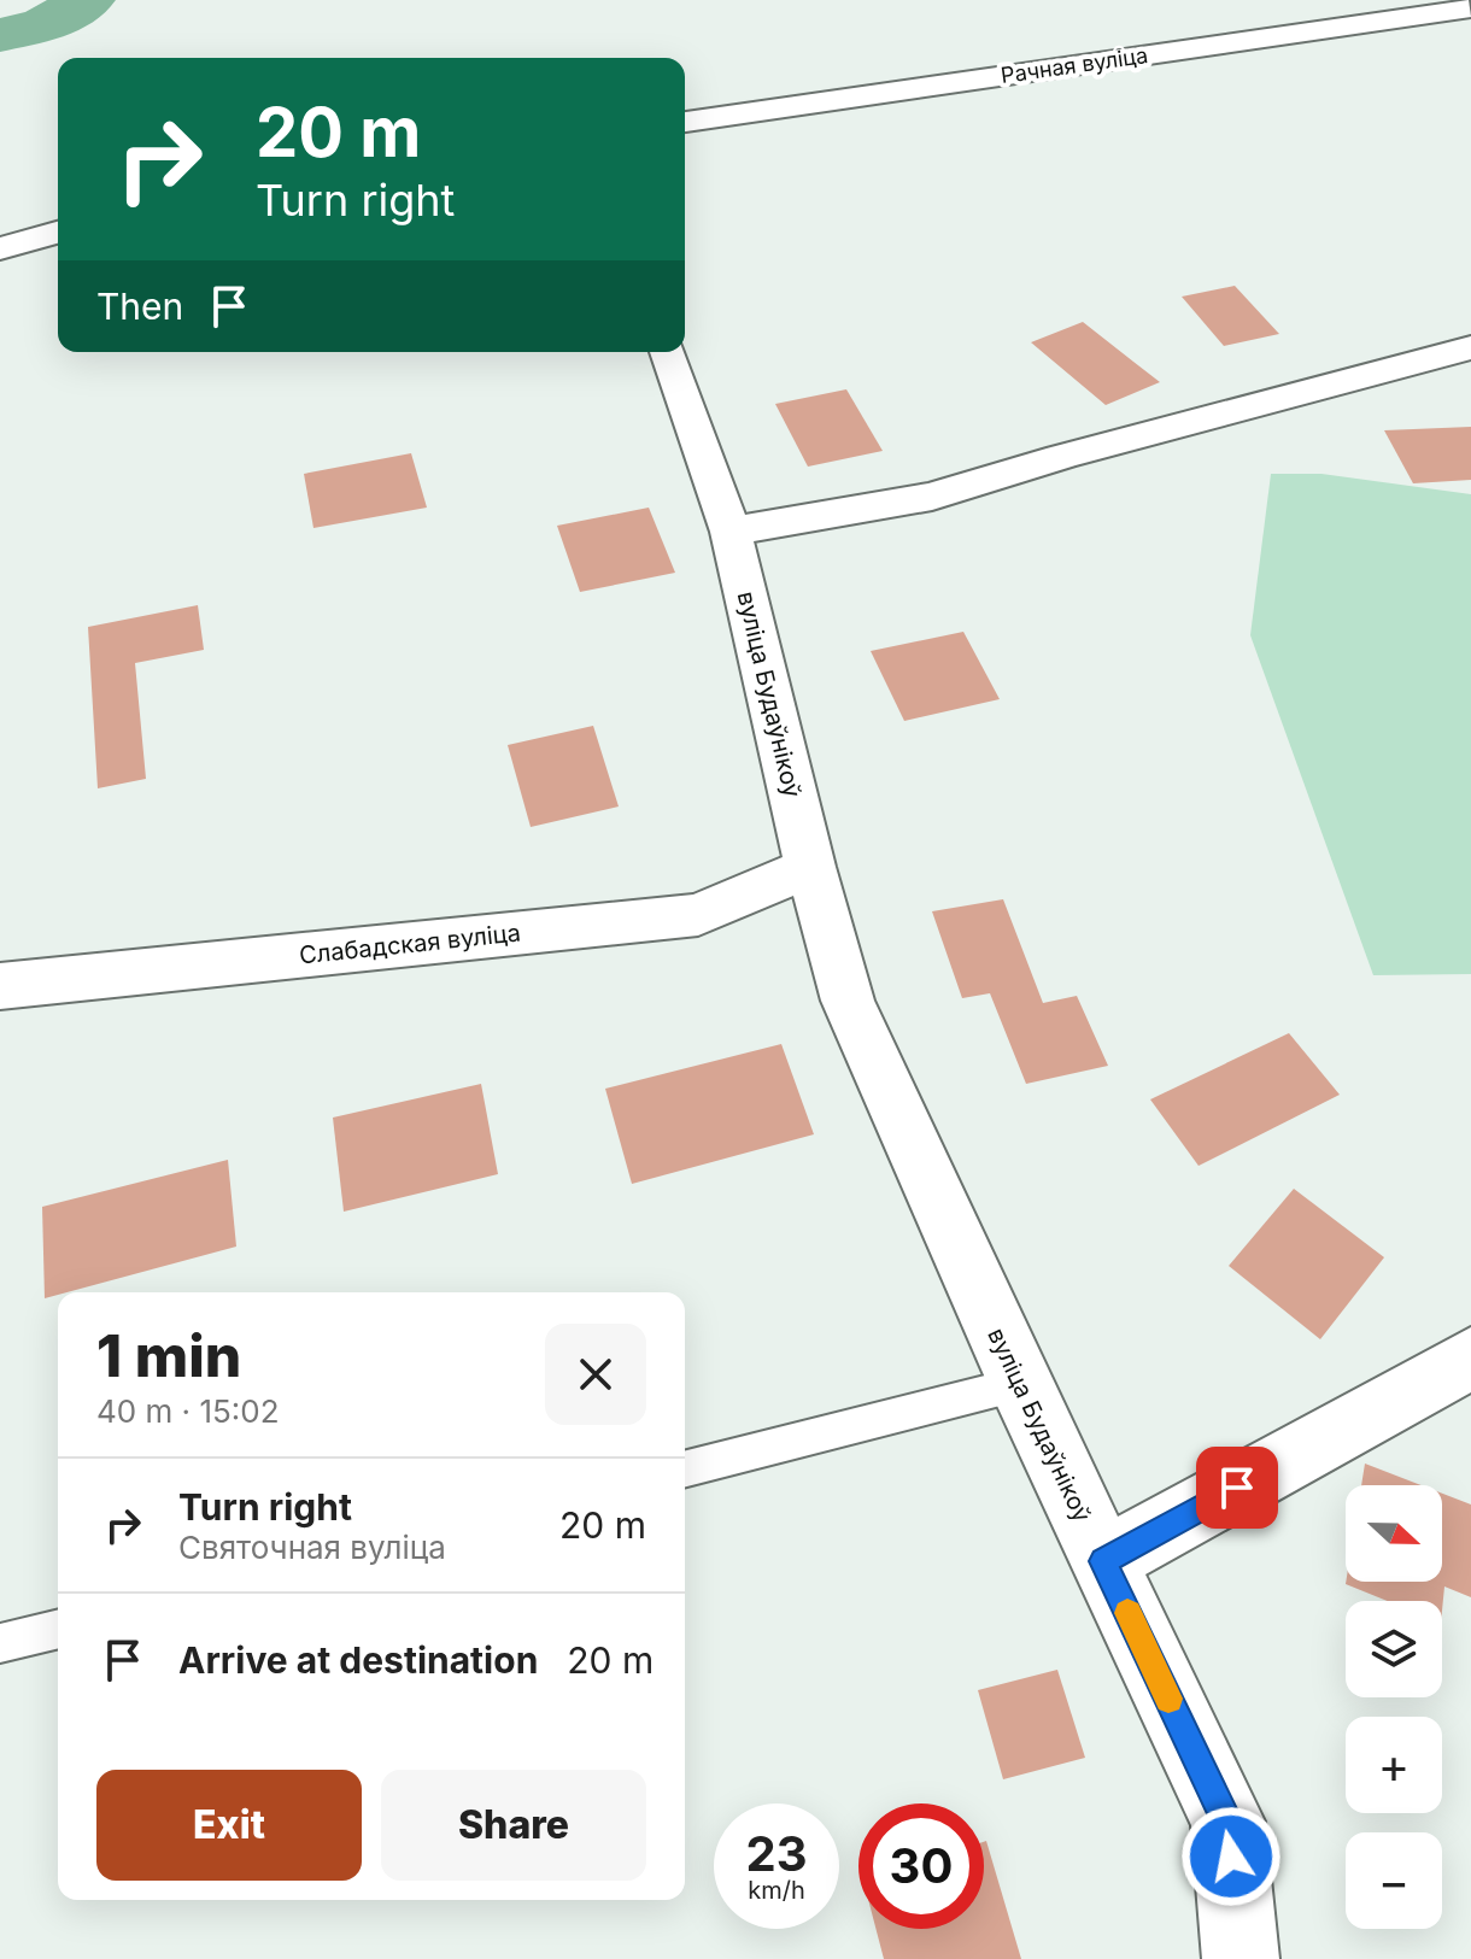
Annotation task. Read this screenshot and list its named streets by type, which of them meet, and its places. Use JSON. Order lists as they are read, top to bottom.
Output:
{
  "streets": {
    "street": ["Рачная вуліца", "вуліца Будаўнікоў", "Слабадская вуліца"]
  },
  "crossings": [
    ["вуліца Будаўнікоў", "Слабадская вуліца"]
  ],
  "north": "right",
  "page": {
    "turn": ["20 m", "Turn right"],
    "then": "Then",
    "heading": ["1 min", "40 m · 15:02"],
    "list": [
      {
        "name": "Turn right",
        "note": "Святочная вуліца",
        "value": "20 m"
      },
      {
        "name": "Arrive at destination",
        "value": "20 m"
      }
    ],
    "map_buttons": ["+", "−"],
    "buttons": ["Exit", "Share"],
    "speed": "23 km/h",
    "limit": "30"
  }
}
